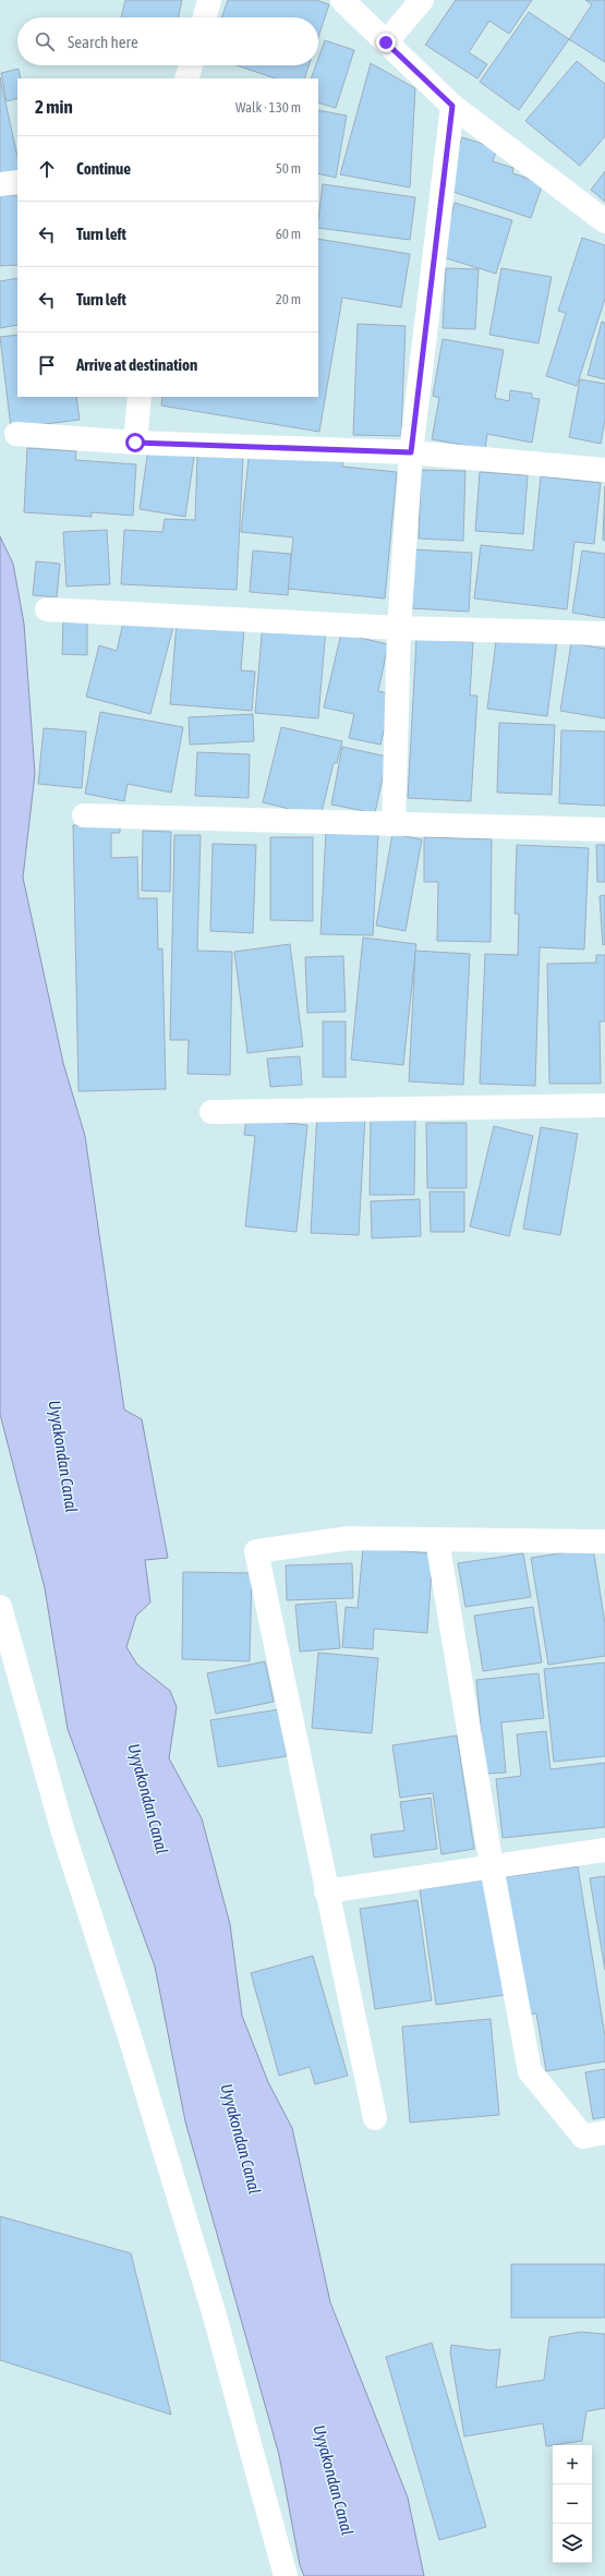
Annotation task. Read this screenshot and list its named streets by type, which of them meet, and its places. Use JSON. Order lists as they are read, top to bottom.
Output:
{
  "water": ["Uyyakondan Canal"],
  "page": {
    "search": "Search here",
    "heading": ["2 min", "Walk · 130 m"],
    "list": [
      ["Continue", "50 m"],
      ["Turn left", "60 m"],
      ["Turn left", "20 m"],
      "Arrive at destination"
    ],
    "map_buttons": ["+", "−"]
  }
}
